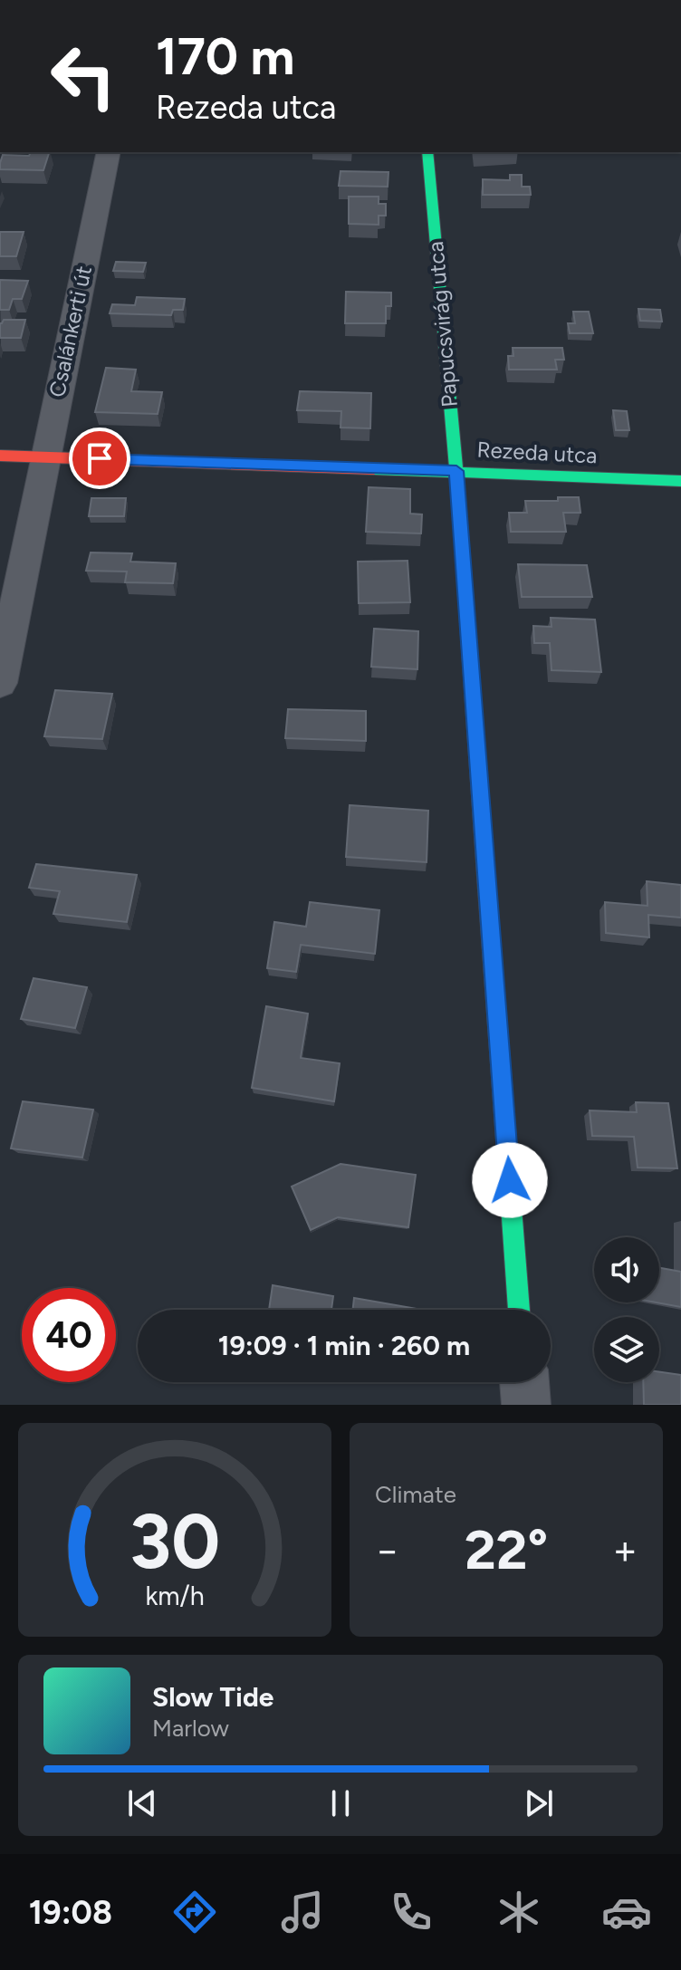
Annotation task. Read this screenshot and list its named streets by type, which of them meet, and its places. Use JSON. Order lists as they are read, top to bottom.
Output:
{
  "streets": {
    "street": ["Papucsvirág utca", "Csalánkerti út", "Rezeda utca"]
  },
  "crossings": [
    ["Papucsvirág utca", "Rezeda utca"],
    ["Csalánkerti út", "Rezeda utca"]
  ],
  "page": {
    "turn": ["170 m", "Rezeda utca"],
    "limit": "40",
    "trip": "19:09 · 1 min · 260 m",
    "tile": "Climate",
    "heat": ["−", "22°", "+"],
    "song": ["Slow Tide", "Marlow"],
    "tabs": "19:08",
    "gauge": ["30", "km/h"]
  }
}
